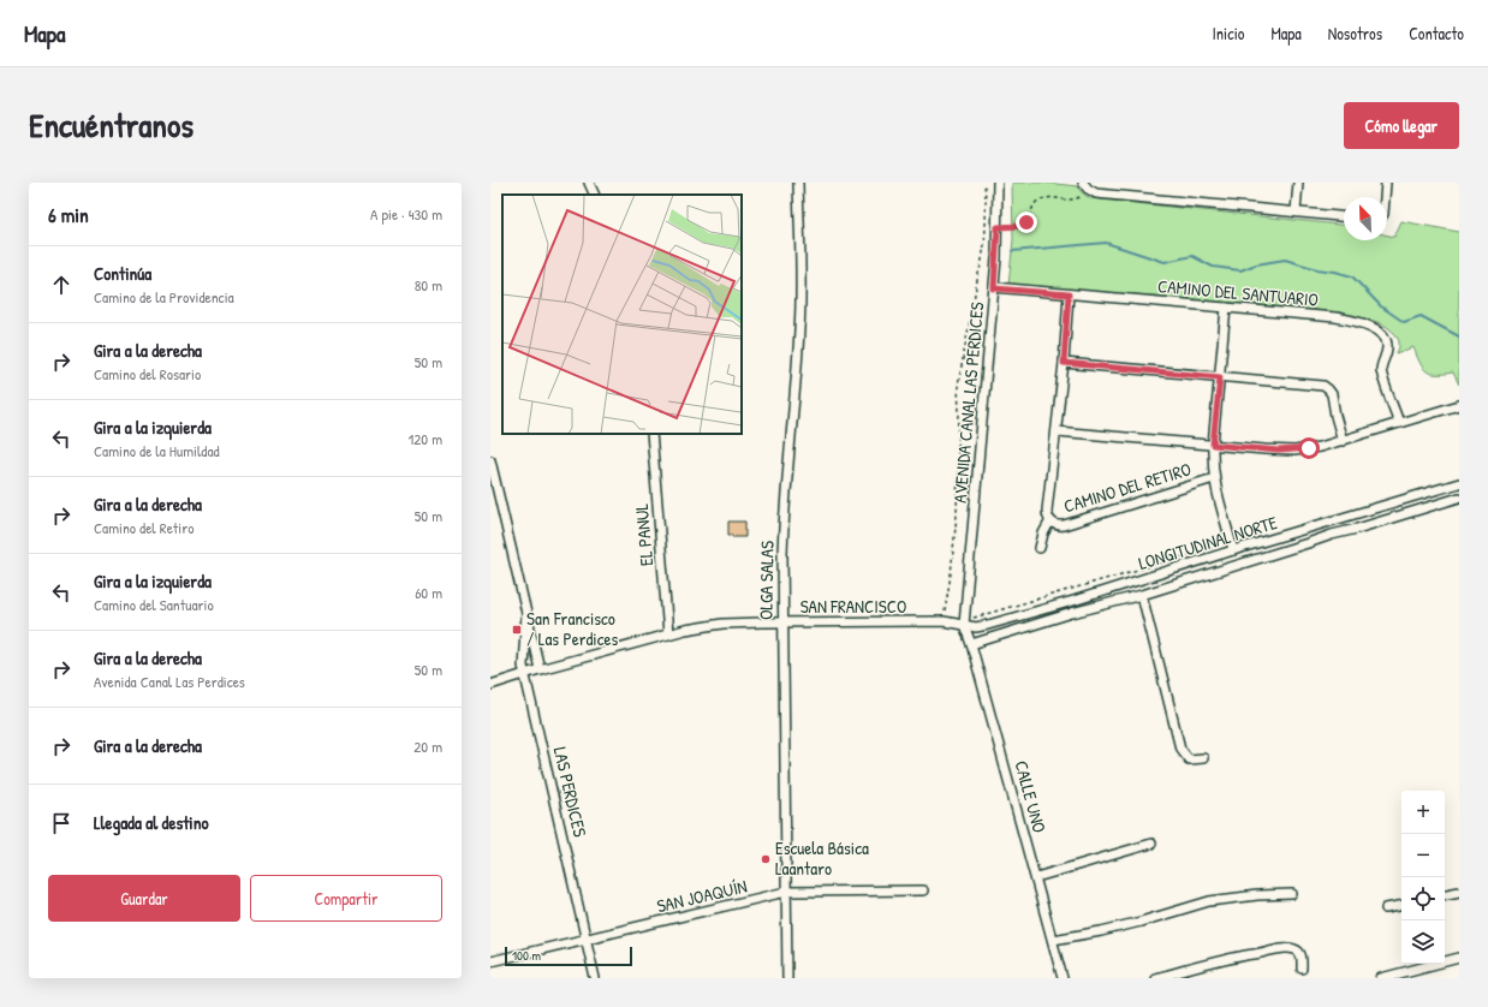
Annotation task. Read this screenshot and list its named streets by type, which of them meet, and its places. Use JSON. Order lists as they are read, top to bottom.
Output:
{
  "streets": {
    "street": [
      "CAMINO DEL SANTUARIO",
      "AVENIDA CANAL LAS PERDICES",
      "CAMINO DEL RETIRO",
      "EL PANUL",
      "LONGITUDINAL NORTE",
      "OLGA SALAS",
      "SAN FRANCISCO",
      "LAS PERDICES",
      "CALLE UNO",
      "SAN JOAQUÍN"
    ]
  },
  "crossings": [
    ["CAMINO DEL SANTUARIO", "AVENIDA CANAL LAS PERDICES"],
    ["CAMINO DEL SANTUARIO", "CAMINO DEL RETIRO"],
    ["AVENIDA CANAL LAS PERDICES", "LONGITUDINAL NORTE"],
    ["AVENIDA CANAL LAS PERDICES", "SAN FRANCISCO"],
    ["AVENIDA CANAL LAS PERDICES", "CALLE UNO"],
    ["EL PANUL", "SAN FRANCISCO"],
    ["LONGITUDINAL NORTE", "SAN FRANCISCO"],
    ["LONGITUDINAL NORTE", "CALLE UNO"],
    ["OLGA SALAS", "SAN FRANCISCO"],
    ["OLGA SALAS", "SAN JOAQUÍN"],
    ["SAN FRANCISCO", "LAS PERDICES"],
    ["SAN FRANCISCO", "CALLE UNO"],
    ["LAS PERDICES", "SAN JOAQUÍN"]
  ],
  "places": {
    "transit": ["San Francisco / Las Perdices"],
    "other": ["Escuela Básica Laantaro"]
  },
  "scale_bar": "100 m",
  "north": "top left",
  "page": {
    "header": "Mapa",
    "nav": [
      "Inicio",
      "Mapa",
      "Nosotros",
      "Contacto"
    ],
    "title": "Encuéntranos",
    "buttons": [
      "Cómo llegar",
      ["Guardar", "Compartir"]
    ],
    "heading": ["6 min", "A pie · 430 m"],
    "list": [
      ["Continúa", "Camino de la Providencia", "80 m"],
      ["Gira a la derecha", "Camino del Rosario", "50 m"],
      ["Gira a la izquierda", "Camino de la Humildad", "120 m"],
      ["Gira a la derecha", "Camino del Retiro", "50 m"],
      ["Gira a la izquierda", "Camino del Santuario", "60 m"],
      ["Gira a la derecha", "Avenida Canal Las Perdices", "50 m"],
      ["Gira a la derecha", "20 m"],
      "Llegada al destino"
    ],
    "map_buttons": ["+", "−"],
    "scale": "100 m"
  }
}
